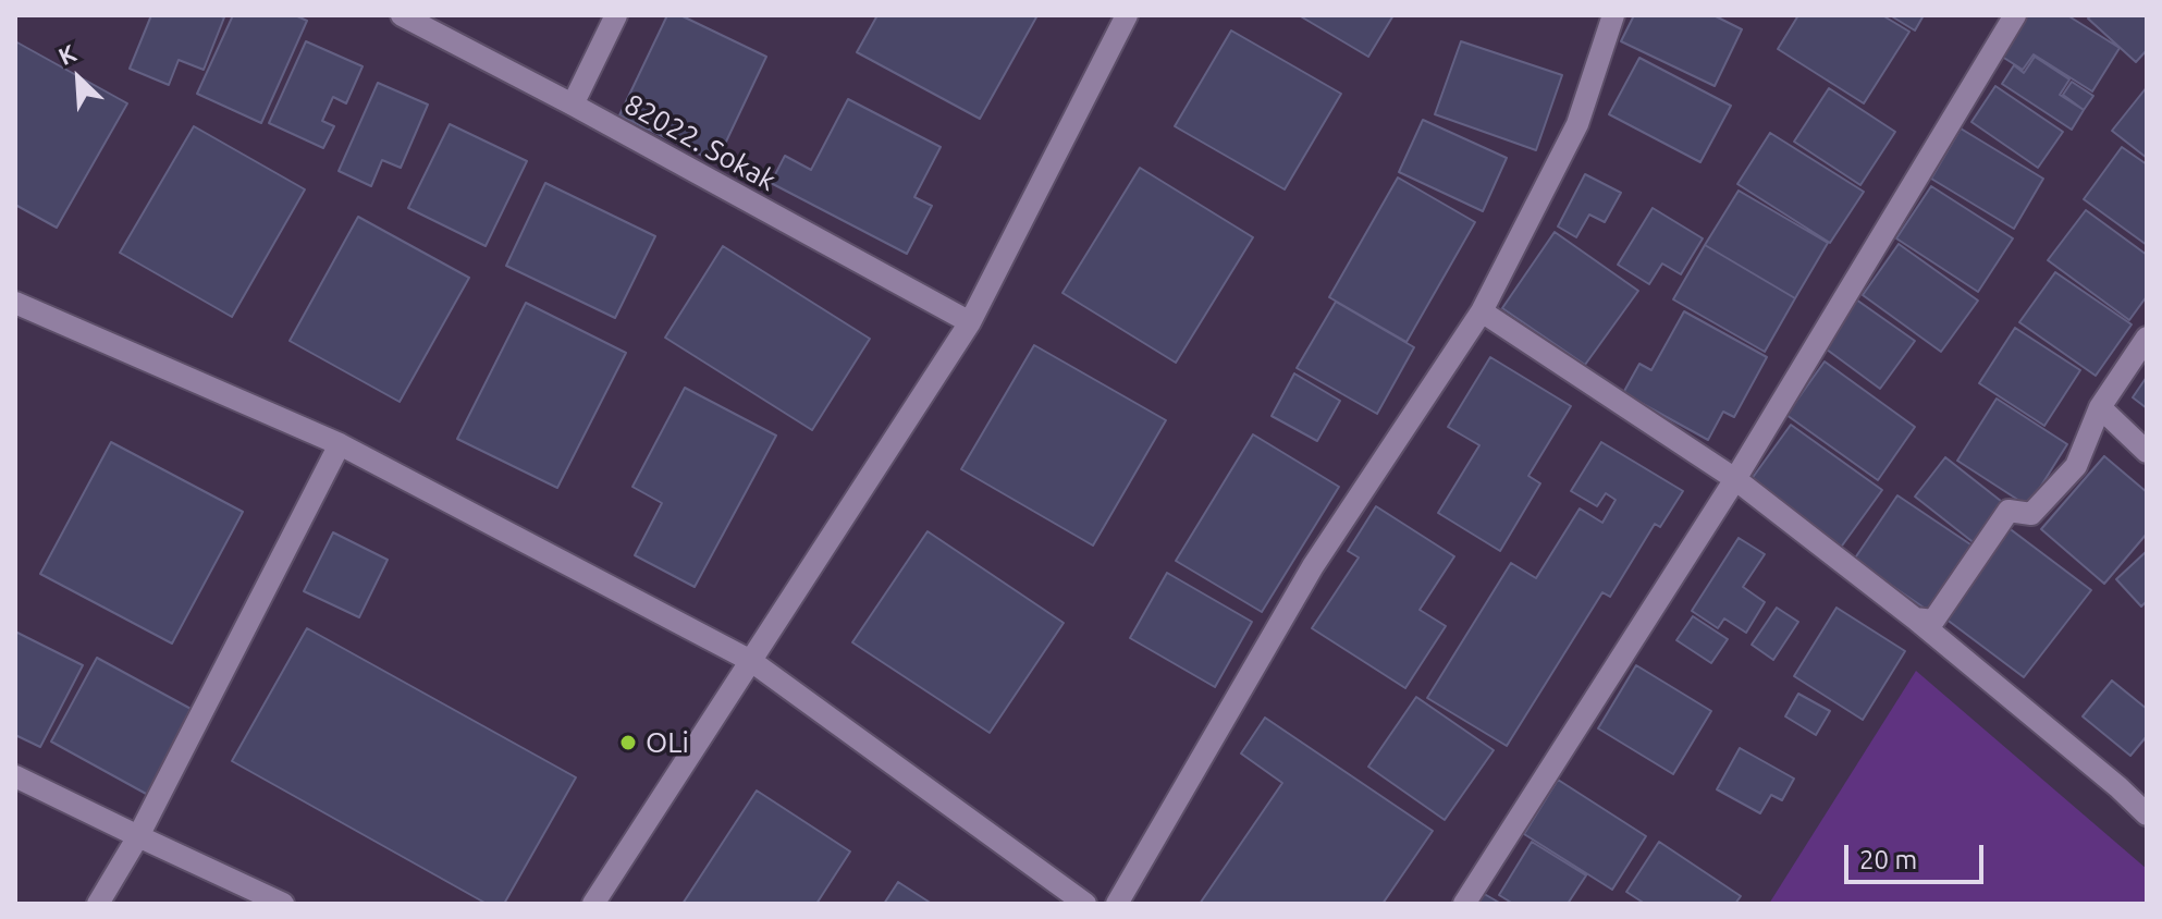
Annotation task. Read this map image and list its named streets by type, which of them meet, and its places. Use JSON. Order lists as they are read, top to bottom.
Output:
{
  "streets": {
    "street": ["82022. Sokak"]
  },
  "places": ["OLi"],
  "scale_bar": "20 m",
  "north": "top left"
}
